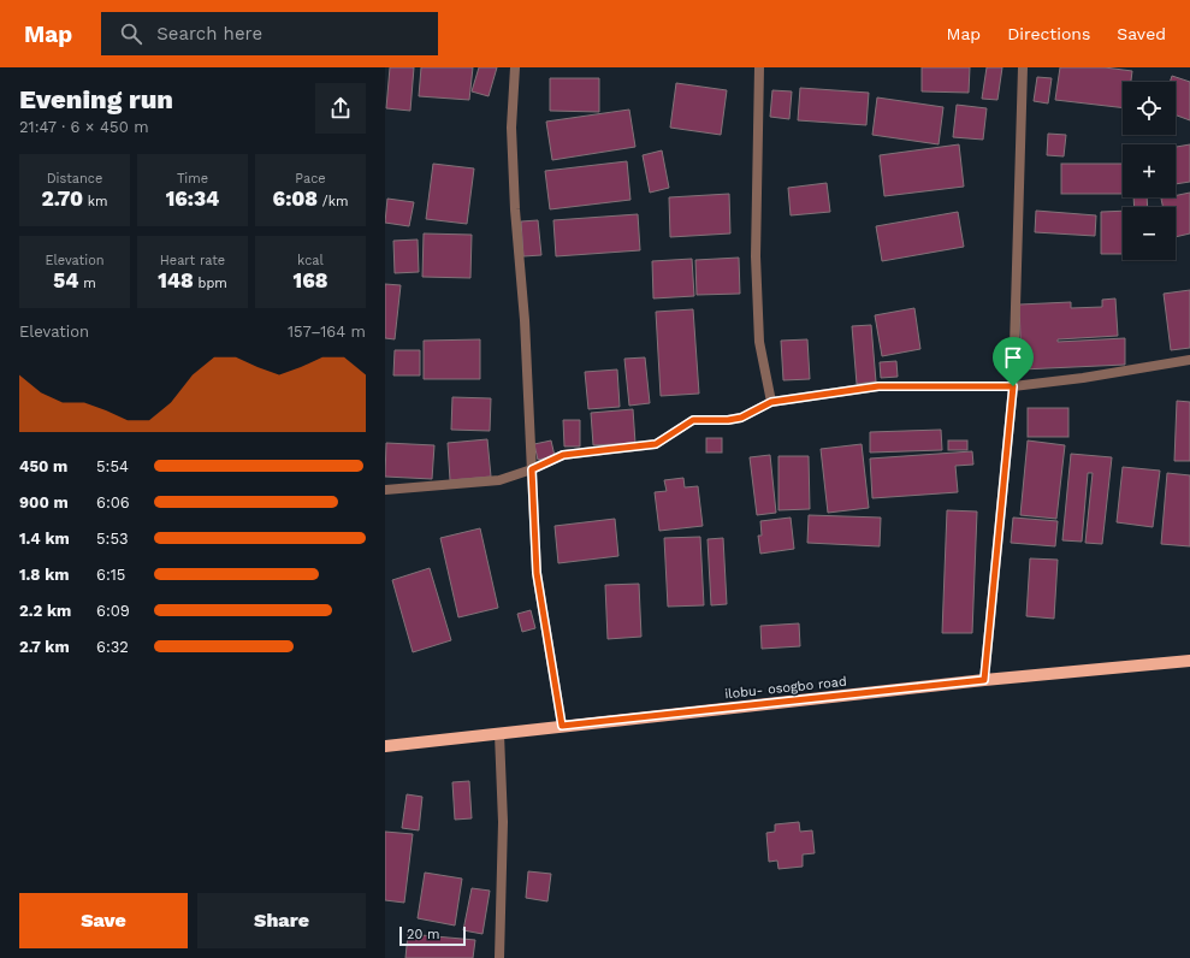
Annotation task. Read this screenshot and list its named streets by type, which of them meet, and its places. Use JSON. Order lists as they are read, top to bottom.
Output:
{
  "streets": {
    "main road": ["ilobu- osogbo road"]
  },
  "scale_bar": "20 m",
  "page": {
    "header": "Map",
    "search": "Search here",
    "nav": ["Map", "Directions", "Saved"],
    "heading": ["Evening run", "21:47 · 6 × 450 m"],
    "map_buttons": ["+", "−"],
    "stats": [
      ["Distance", "2.70 km"],
      ["Time", "16:34"],
      ["Pace", "6:08 /km"],
      ["Elevation", "54 m"],
      ["Heart rate", "148 bpm"],
      ["kcal", "168"]
    ],
    "chart": ["Elevation", "157–164 m"],
    "list": [
      {
        "name": "450 m",
        "note": "5:54"
      },
      {
        "name": "900 m",
        "note": "6:06"
      },
      {
        "name": "1.4 km",
        "note": "5:53"
      },
      {
        "name": "1.8 km",
        "note": "6:15"
      },
      {
        "name": "2.2 km",
        "note": "6:09"
      },
      {
        "name": "2.7 km",
        "note": "6:32"
      }
    ],
    "buttons": ["Save", "Share"],
    "scale": "20 m"
  }
}
